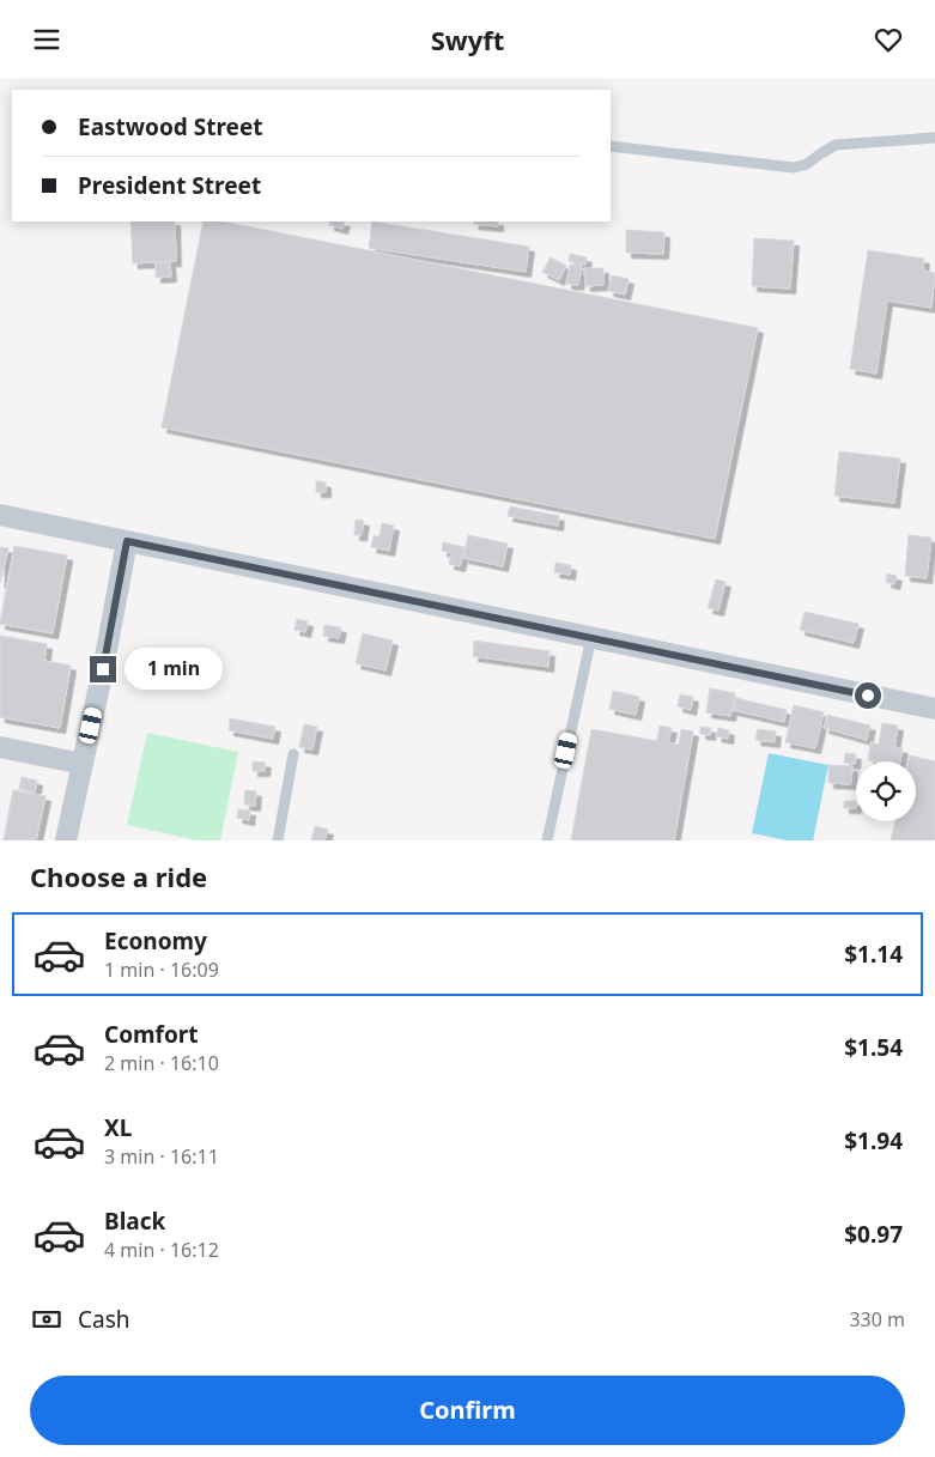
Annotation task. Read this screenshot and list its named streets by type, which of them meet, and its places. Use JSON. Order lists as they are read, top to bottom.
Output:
{
  "page": {
    "header": "Swyft",
    "banner": ["Eastwood Street", "President Street"],
    "bubble": "1 min",
    "heading": "Choose a ride",
    "list": [
      {
        "name": "Economy",
        "note": "1 min · 16:09",
        "value": "$1.14"
      },
      {
        "name": "Comfort",
        "note": "2 min · 16:10",
        "value": "$1.54"
      },
      {
        "name": "XL",
        "note": "3 min · 16:11",
        "value": "$1.94"
      },
      {
        "name": "Black",
        "note": "4 min · 16:12",
        "value": "$0.97"
      }
    ],
    "pay": ["Cash", "330 m"],
    "buttons": "Confirm"
  }
}
